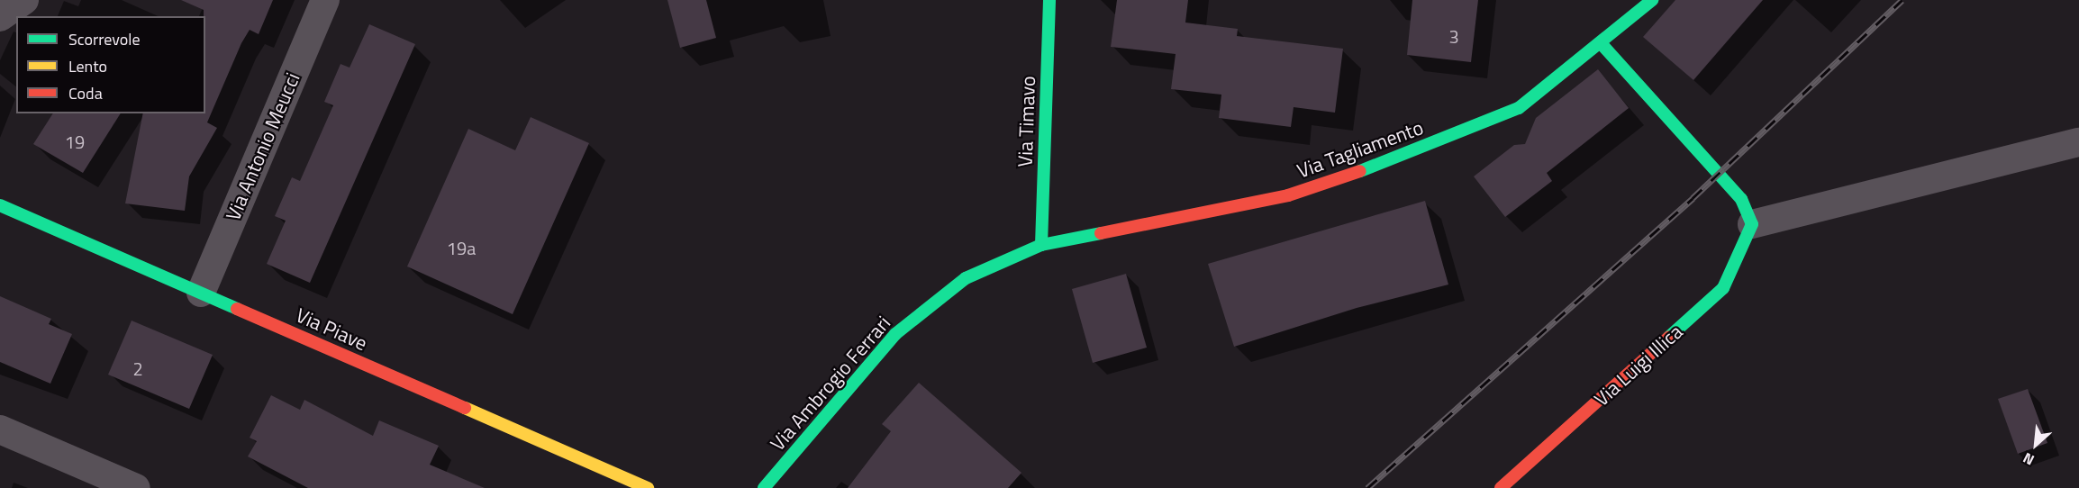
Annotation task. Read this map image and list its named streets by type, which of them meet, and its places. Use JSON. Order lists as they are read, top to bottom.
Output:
{
  "streets": {
    "street": [
      "Via Timavo",
      "Via Antonio Meucci",
      "Via Tagliamento",
      "Via Piave",
      "Via Luigi Illica",
      "Via Ambrogio Ferrari"
    ]
  },
  "crossings": [
    ["Via Timavo", "Via Tagliamento"],
    ["Via Timavo", "Via Ambrogio Ferrari"],
    ["Via Antonio Meucci", "Via Piave"],
    ["Via Tagliamento", "Via Ambrogio Ferrari"]
  ],
  "house_numbers": [
    "3",
    "19",
    "19a",
    "2"
  ],
  "legend": ["Scorrevole", "Lento", "Coda"],
  "north": "bottom left"
}
